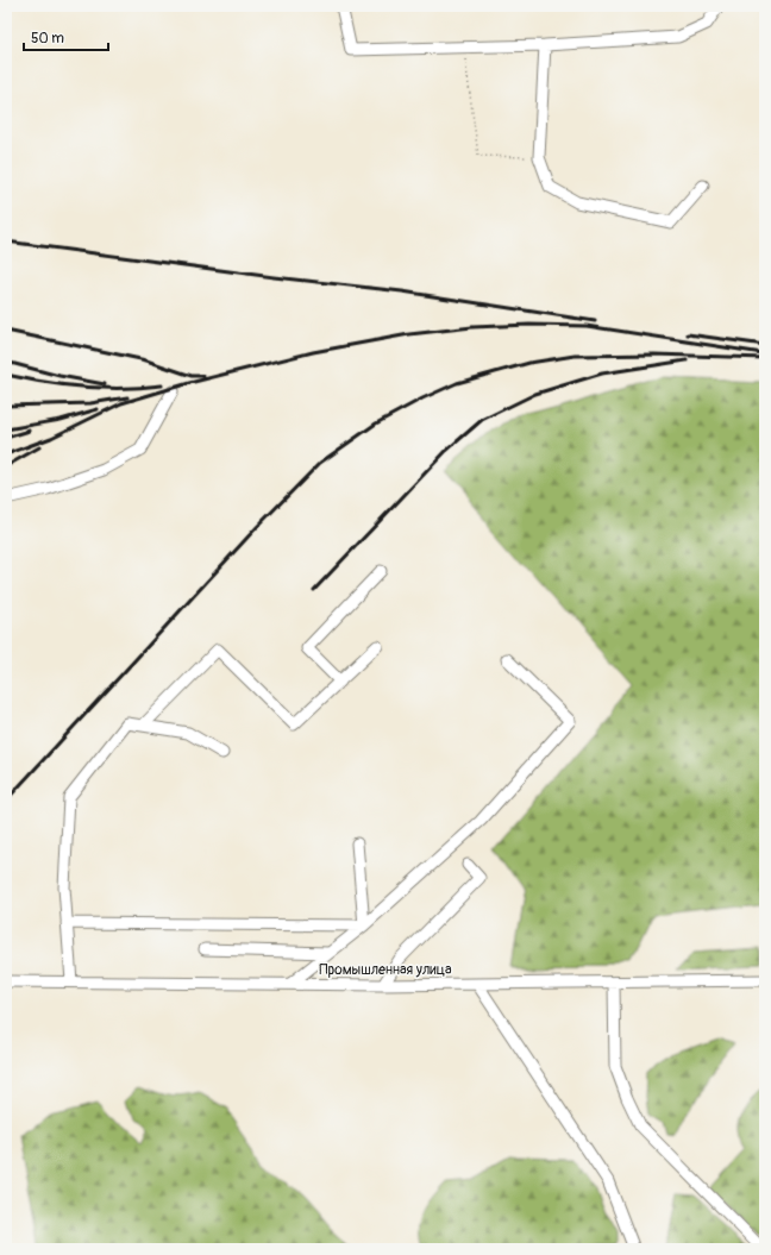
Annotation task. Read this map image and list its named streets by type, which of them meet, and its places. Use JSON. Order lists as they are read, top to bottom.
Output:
{
  "streets": {
    "street": ["Промышленная улица"]
  },
  "scale_bar": "50 m"
}
